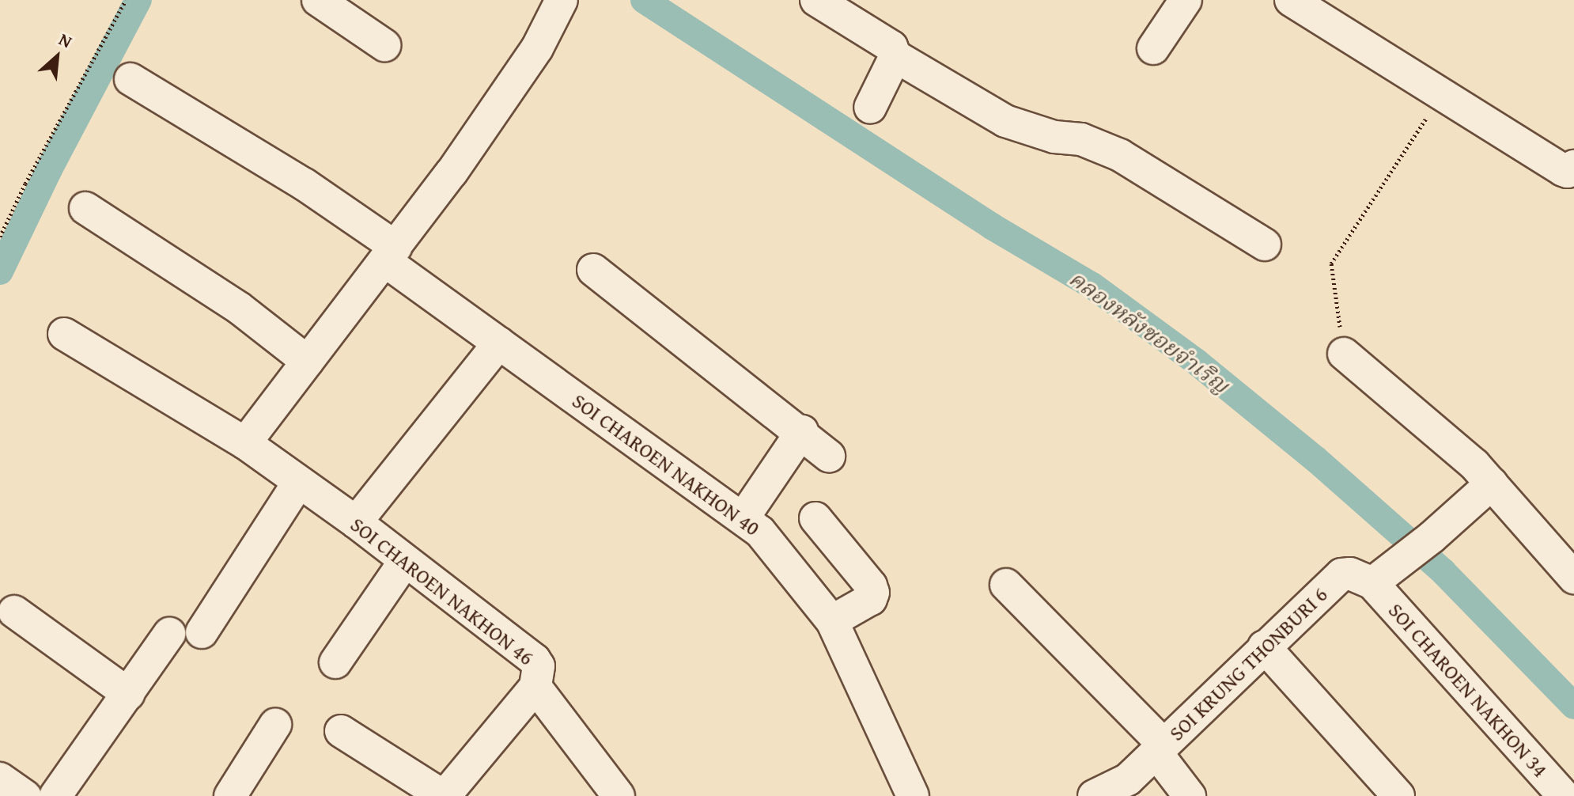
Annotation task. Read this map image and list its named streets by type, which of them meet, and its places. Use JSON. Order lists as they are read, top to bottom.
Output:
{
  "streets": {
    "street": [
      "SOI CHAROEN NAKHON 40",
      "SOI CHAROEN NAKHON 46",
      "SOI KRUNG THONBURI 6",
      "SOI CHAROEN NAKHON 34"
    ]
  },
  "crossings": [
    ["SOI KRUNG THONBURI 6", "SOI CHAROEN NAKHON 34"]
  ],
  "water": ["คลองหลังซอยจำเริญ"],
  "north": "top right"
}
